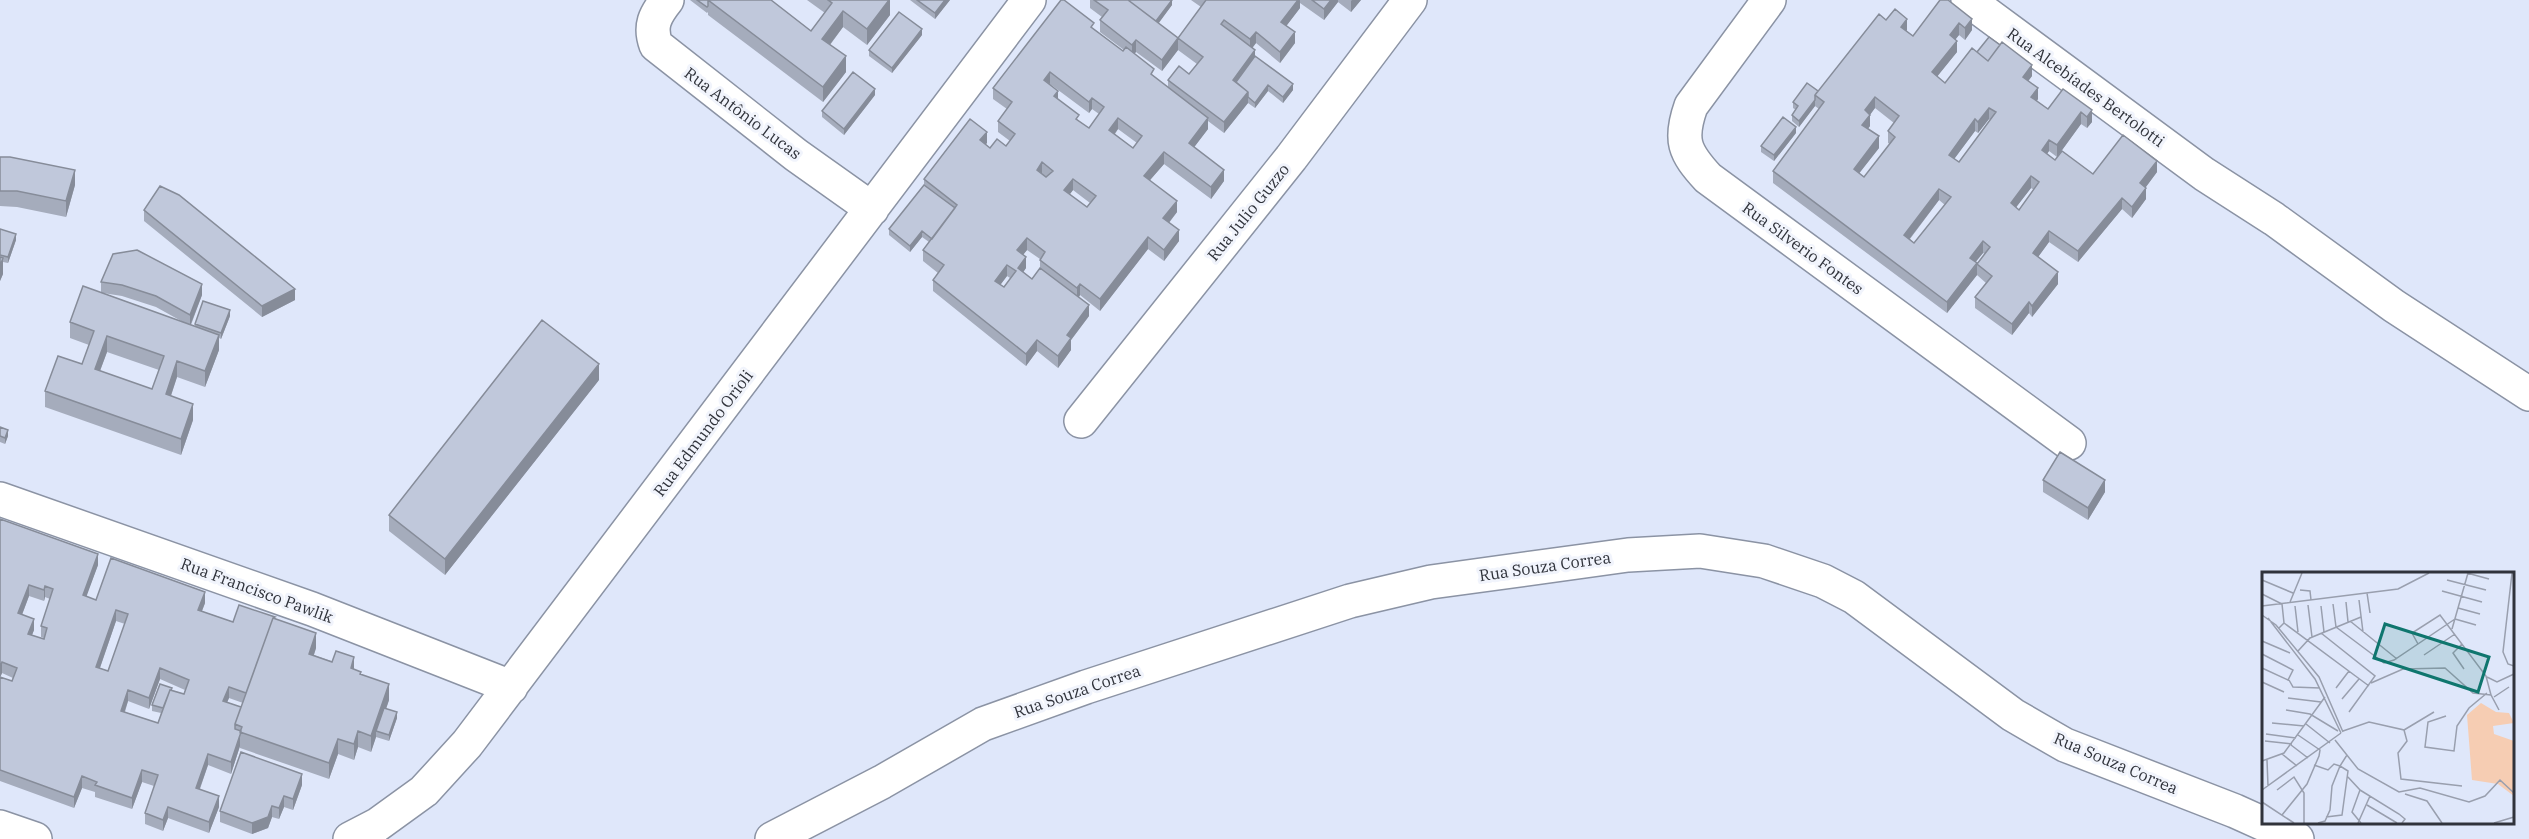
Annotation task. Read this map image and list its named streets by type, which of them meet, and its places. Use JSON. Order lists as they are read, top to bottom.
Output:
{
  "streets": {
    "street": [
      "Rua Alcebíades Bertolotti",
      "Rua Antônio Lucas",
      "Rua Julio Guzzo",
      "Rua Silverio Fontes",
      "Rua Edmundo Orioli",
      "Rua Souza Correa",
      "Rua Francisco Pawlik"
    ]
  },
  "crossings": [
    ["Rua Antônio Lucas", "Rua Edmundo Orioli"],
    ["Rua Edmundo Orioli", "Rua Francisco Pawlik"]
  ]
}
